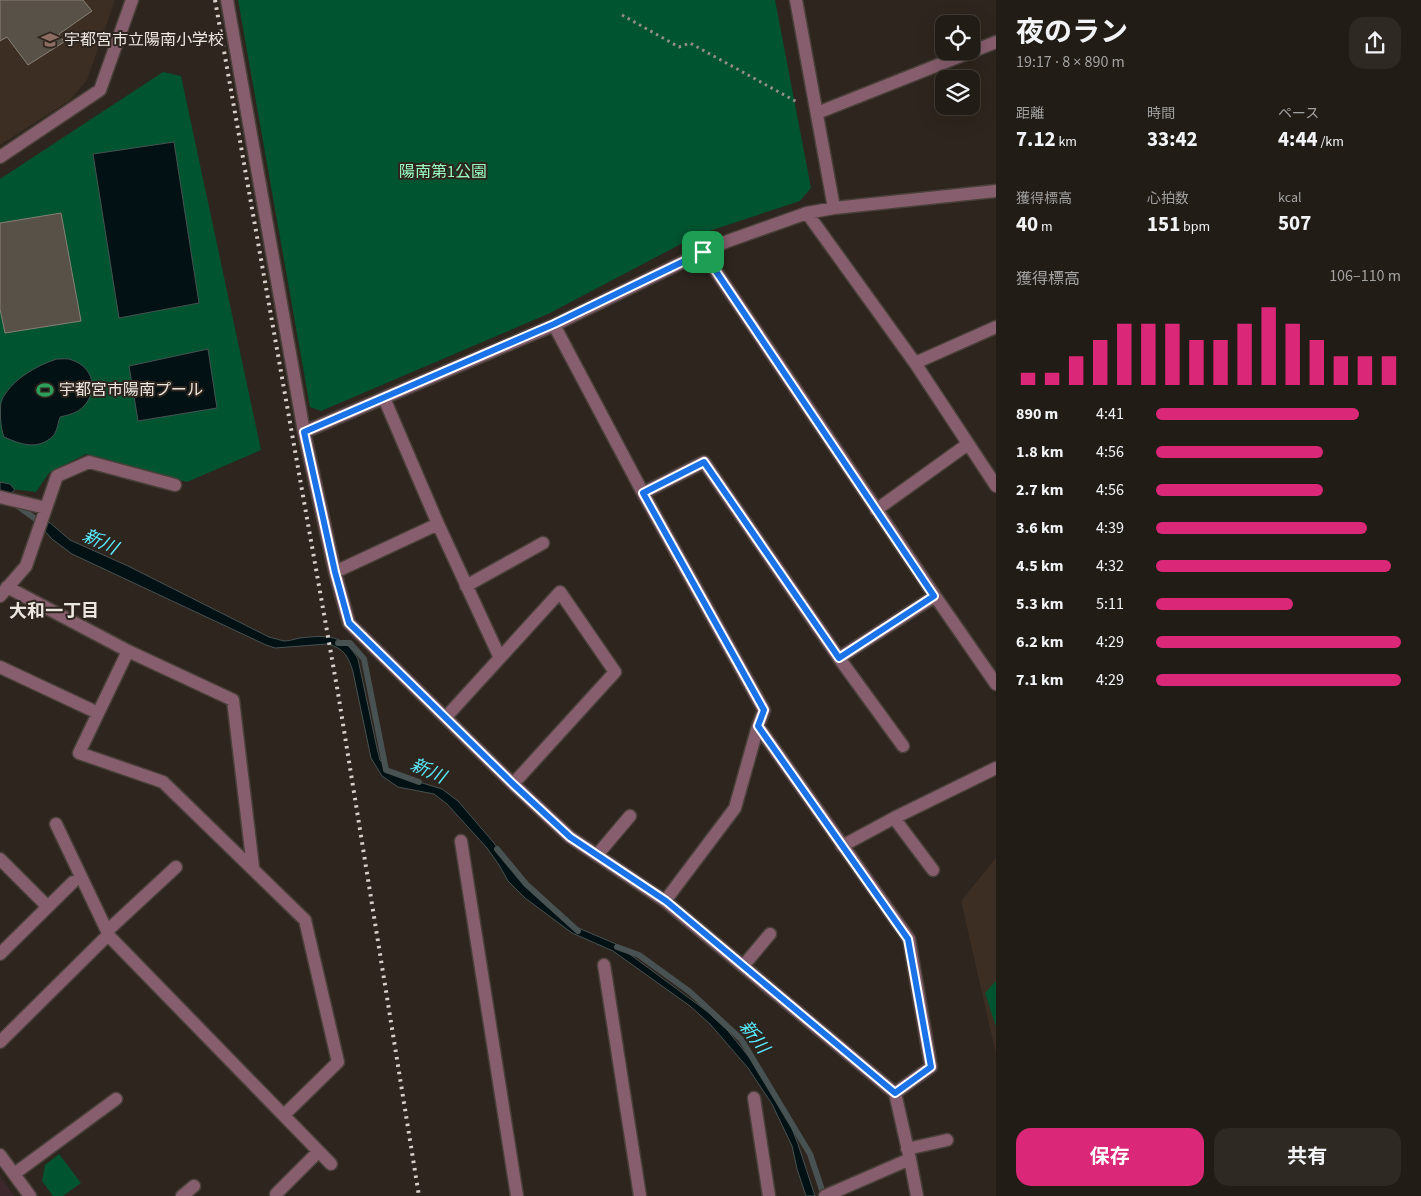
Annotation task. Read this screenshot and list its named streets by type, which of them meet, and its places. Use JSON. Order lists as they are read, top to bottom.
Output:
{
  "districts": ["大和一丁目"],
  "water": ["新川"],
  "parks": ["陽南第1公園"],
  "places": {
    "school or university": ["宇都宮市立陽南小学校"],
    "sports": ["宇都宮市陽南プール"]
  },
  "page": {
    "heading": ["夜のラン", "19:17 · 8 × 890 m"],
    "stats": [
      ["距離", "7.12 km"],
      ["時間", "33:42"],
      ["ペース", "4:44 /km"],
      ["獲得標高", "40 m"],
      ["心拍数", "151 bpm"],
      ["kcal", "507"]
    ],
    "chart": ["獲得標高", "106–110 m"],
    "list": [
      {
        "name": "890 m",
        "note": "4:41"
      },
      {
        "name": "1.8 km",
        "note": "4:56"
      },
      {
        "name": "2.7 km",
        "note": "4:56"
      },
      {
        "name": "3.6 km",
        "note": "4:39"
      },
      {
        "name": "4.5 km",
        "note": "4:32"
      },
      {
        "name": "5.3 km",
        "note": "5:11"
      },
      {
        "name": "6.2 km",
        "note": "4:29"
      },
      {
        "name": "7.1 km",
        "note": "4:29"
      }
    ],
    "buttons": ["保存", "共有"]
  }
}
